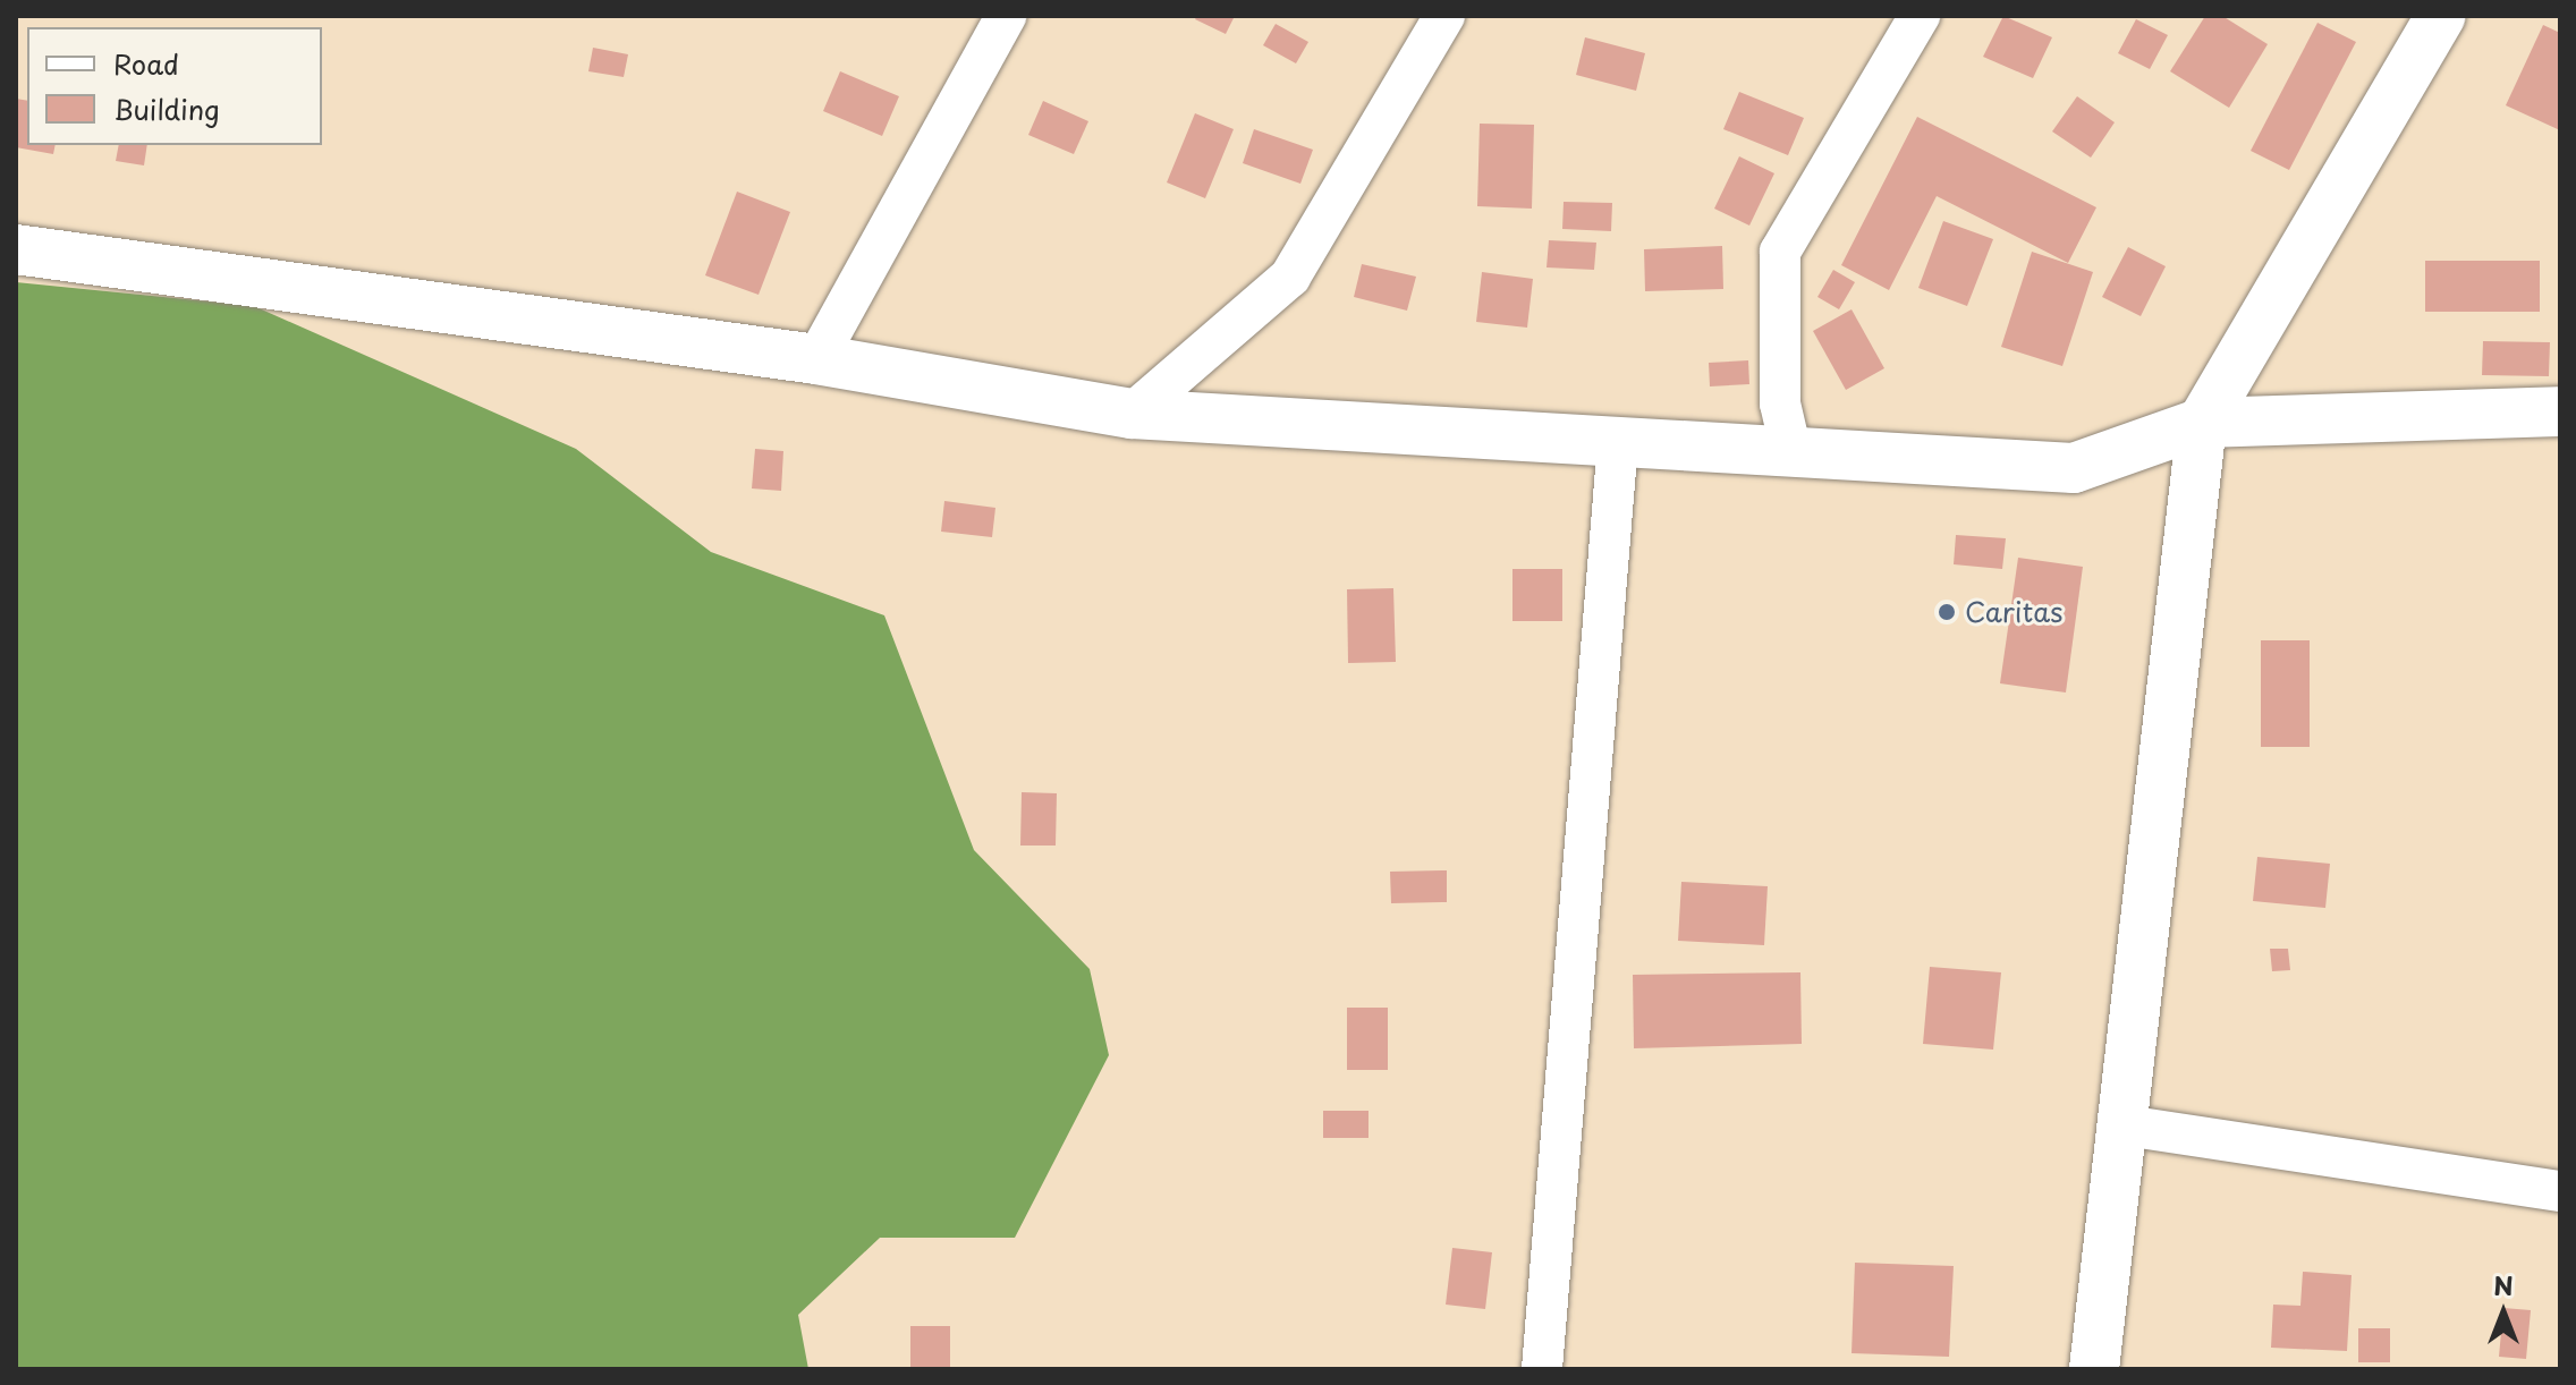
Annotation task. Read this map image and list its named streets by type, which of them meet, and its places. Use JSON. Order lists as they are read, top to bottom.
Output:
{
  "places": ["Caritas"],
  "legend": ["Road", "Building"],
  "north": "top"
}
